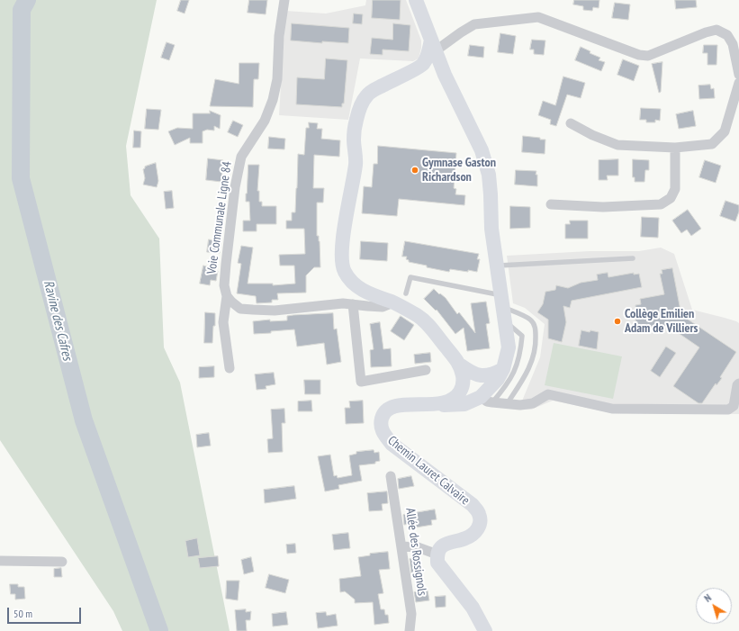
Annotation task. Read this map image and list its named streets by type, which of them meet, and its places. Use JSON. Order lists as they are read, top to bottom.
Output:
{
  "streets": {
    "main road": ["Chemin Lauret Calvaire"],
    "street": ["Voie Communale Ligne 84", "Allée des Rossignols"]
  },
  "water": ["Ravine des Cafres"],
  "places": ["Gymnase Gaston Richardson", "Collège Emilien Adam de Villiers"],
  "scale_bar": "50 m",
  "north": "top left"
}
